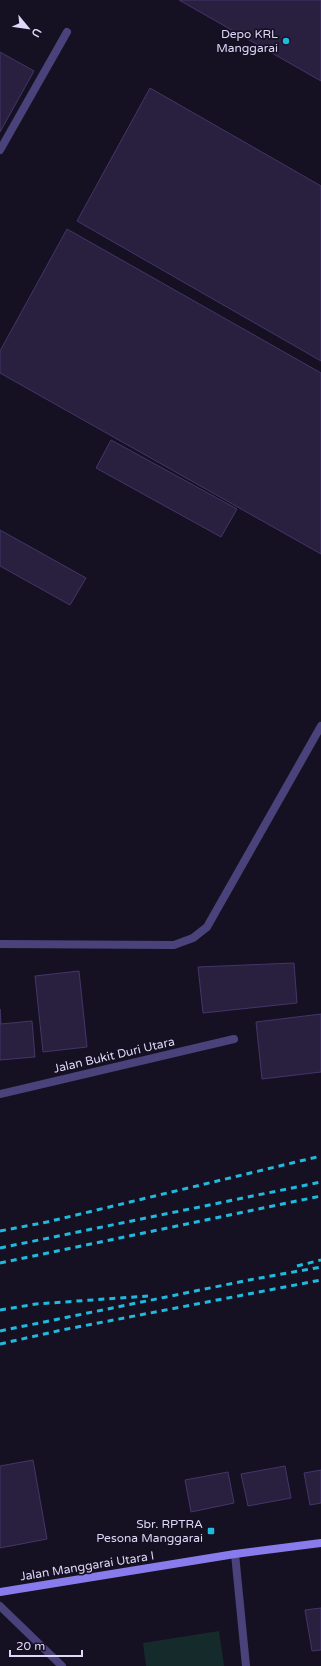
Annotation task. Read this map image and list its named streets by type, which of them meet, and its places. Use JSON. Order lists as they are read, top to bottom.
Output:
{
  "streets": {
    "street": ["Jalan Bukit Duri Utara", "Jalan Manggarai Utara I"]
  },
  "places": {
    "other": ["Depo KRL Manggarai"],
    "transit": ["Sbr. RPTRA Pesona Manggarai"]
  },
  "scale_bar": "20 m",
  "north": "bottom right"
}
